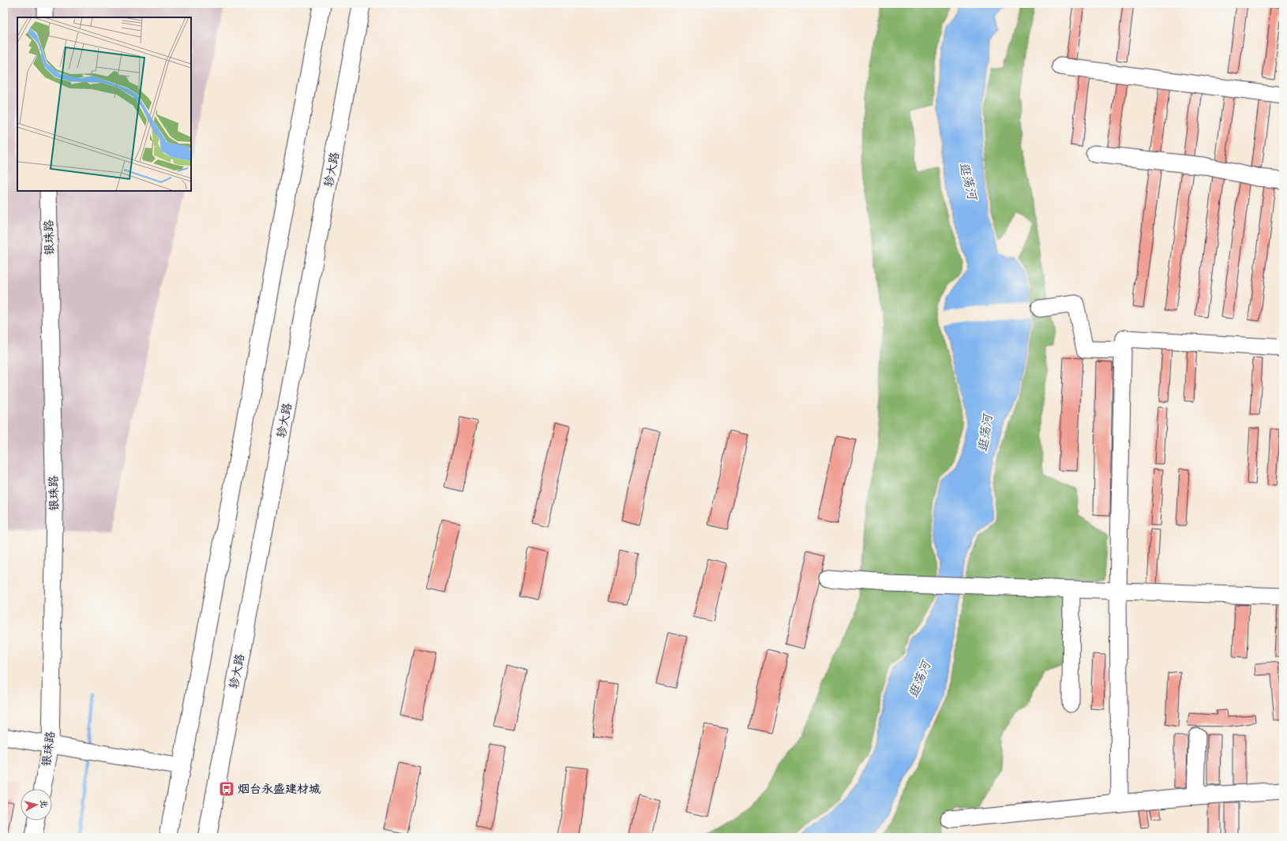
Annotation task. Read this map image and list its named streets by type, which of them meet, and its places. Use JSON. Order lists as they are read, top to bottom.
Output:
{
  "streets": {
    "highway": ["轸大路"],
    "street": ["银珠路"]
  },
  "water": ["逛荡河"],
  "places": {
    "bus stop": ["烟台永盛建材城"]
  },
  "north": "right"
}
